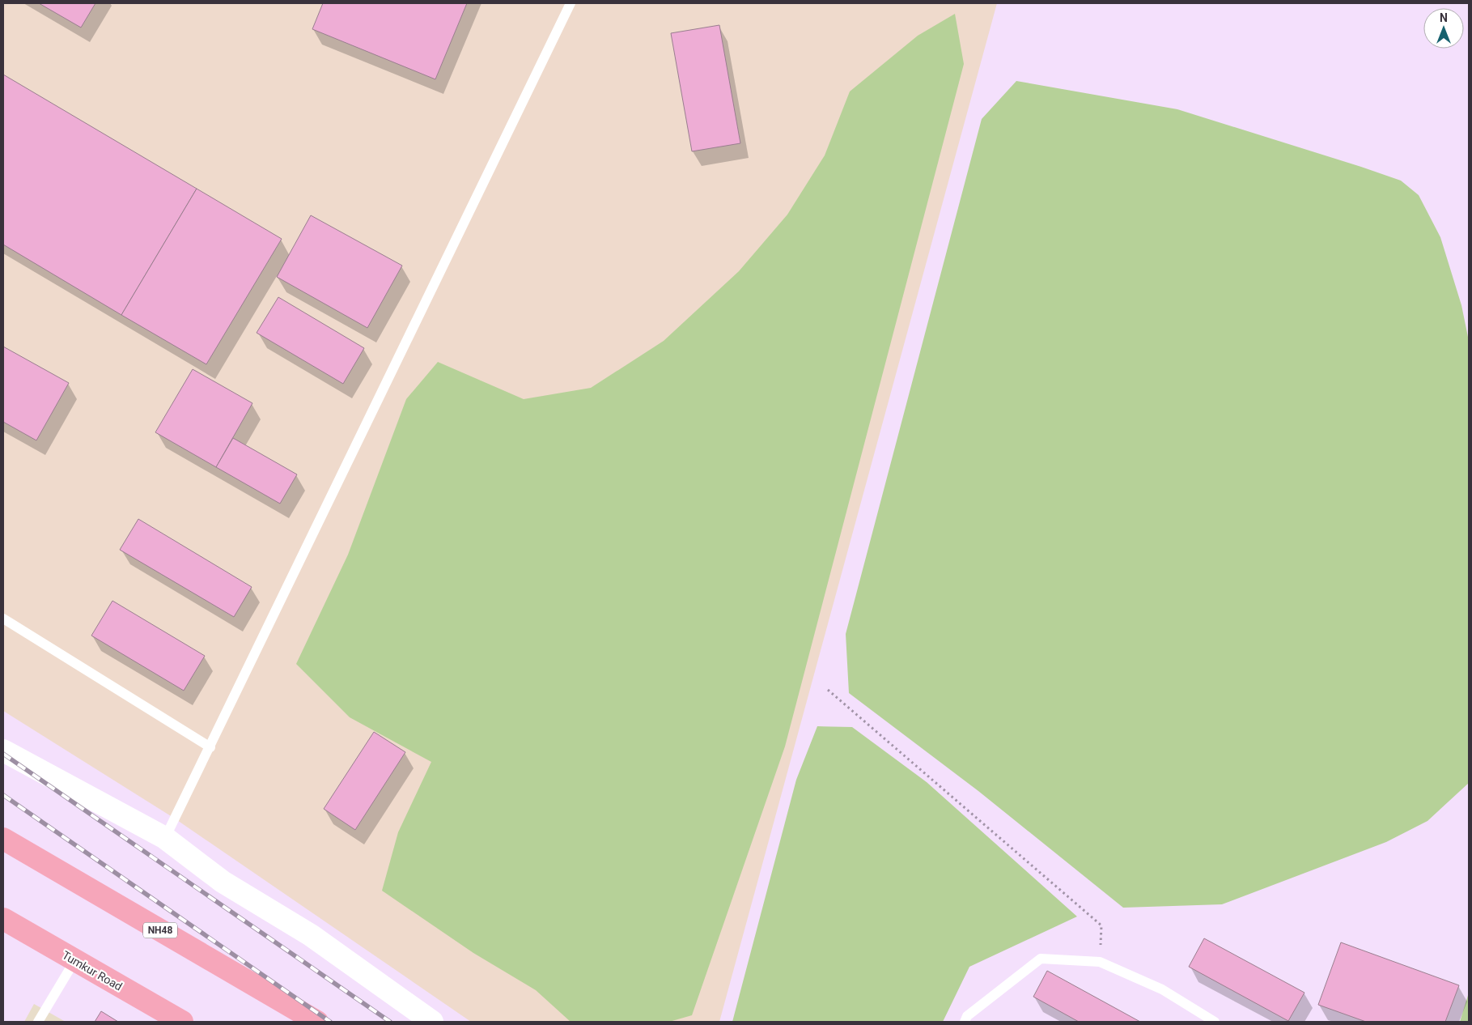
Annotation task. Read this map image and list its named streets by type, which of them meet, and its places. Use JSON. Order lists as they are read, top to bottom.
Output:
{
  "streets": {
    "highway": ["NH48", "Tumkur Road"]
  },
  "north": "top"
}
